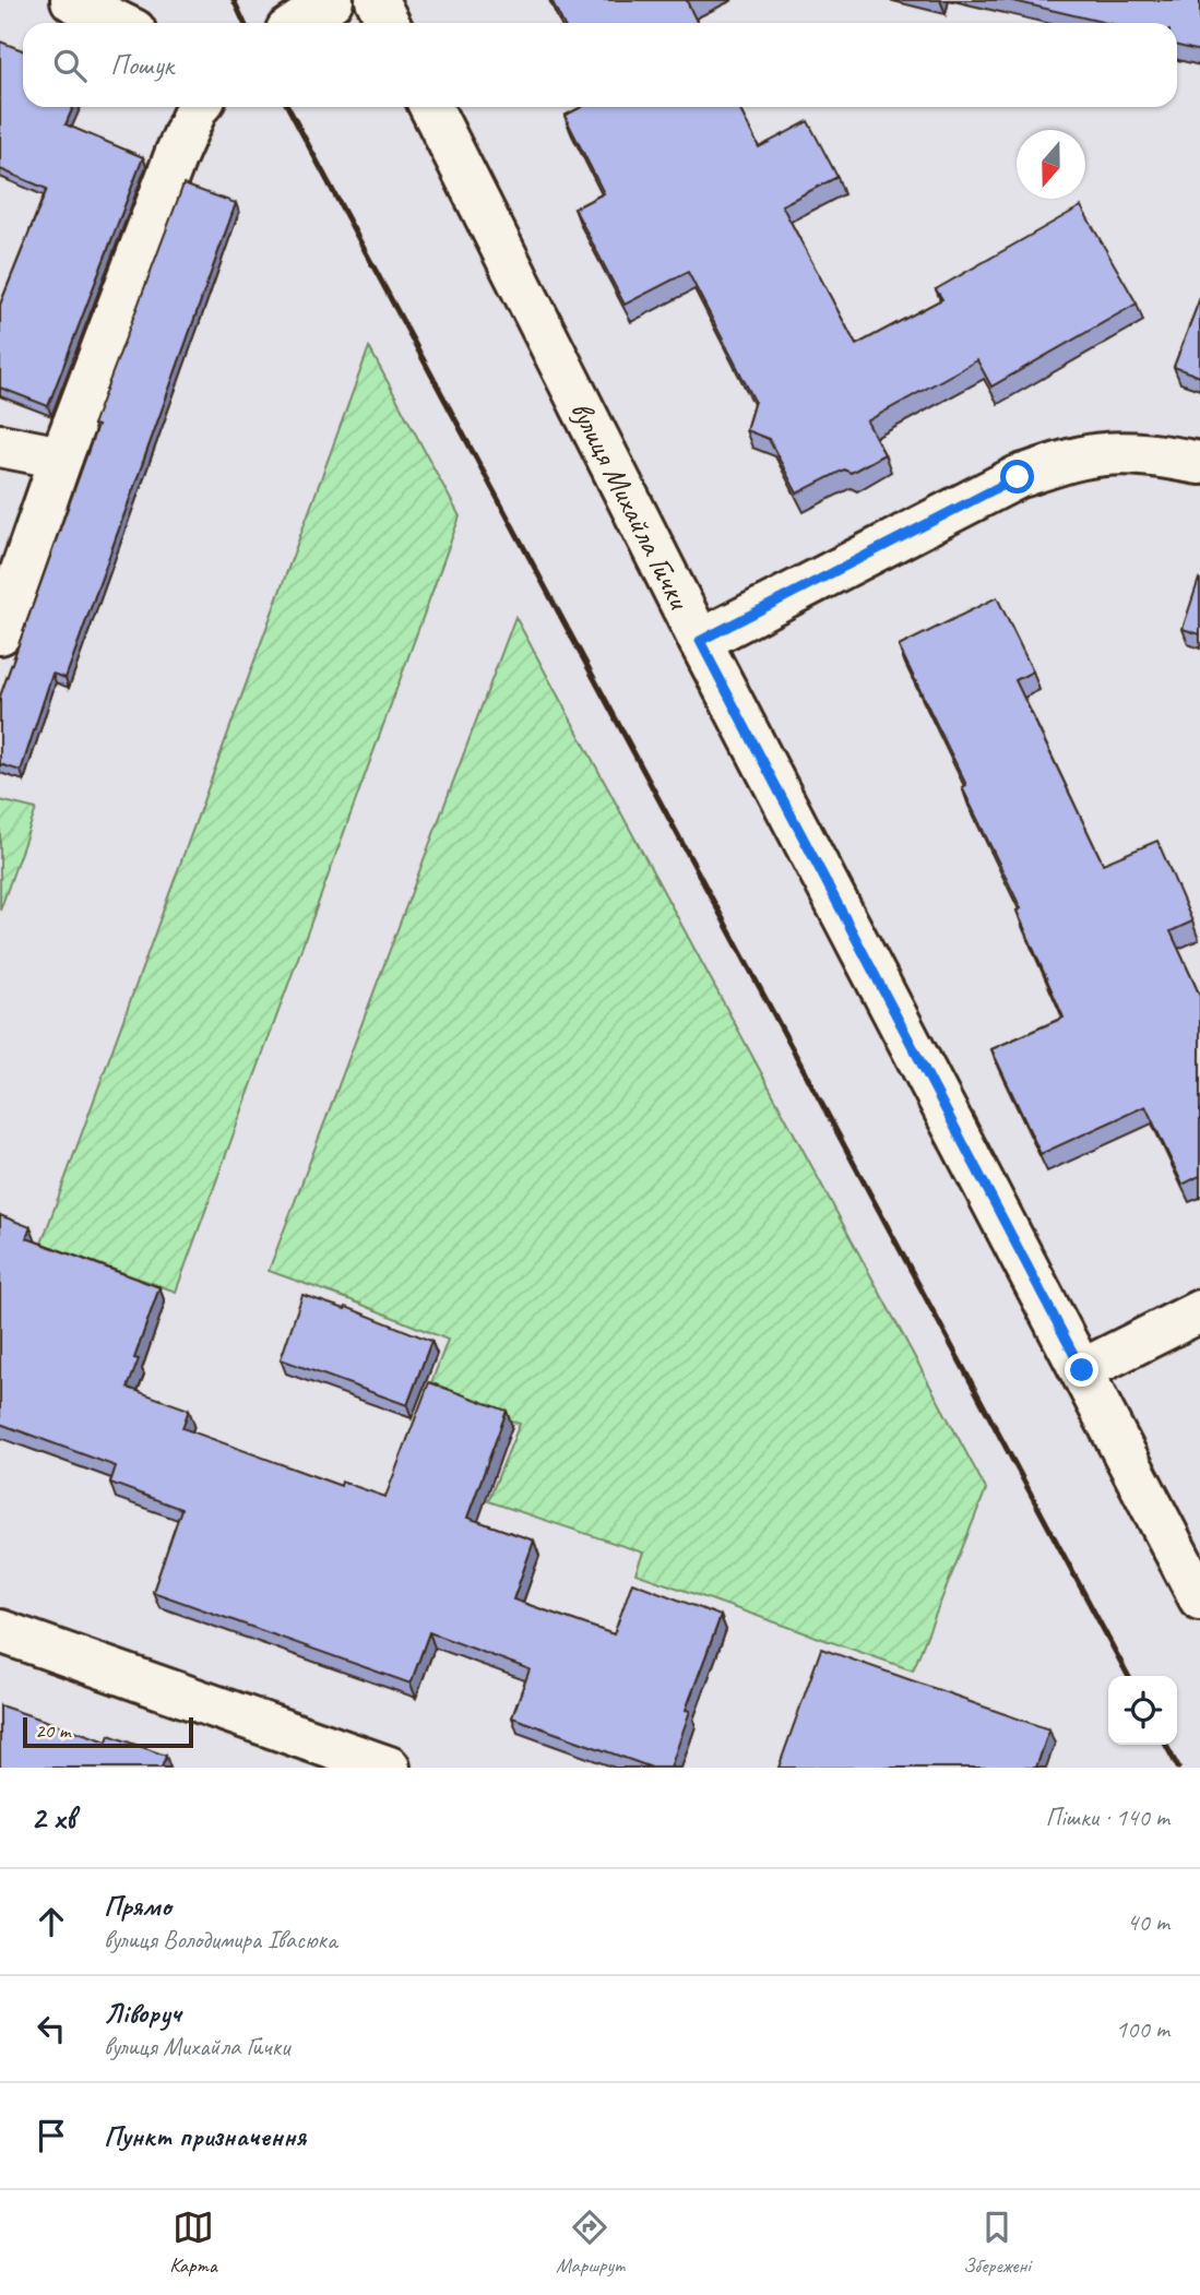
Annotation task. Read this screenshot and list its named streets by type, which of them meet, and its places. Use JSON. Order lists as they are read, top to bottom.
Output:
{
  "streets": {
    "main road": ["вулиця Михайла Гички"]
  },
  "scale_bar": "20 m",
  "north": "bottom",
  "page": {
    "search": "Пошук",
    "scale": "20 m",
    "heading": ["2 хв", "Пішки · 140 m"],
    "list": [
      ["Прямо", "вулиця Володимира Івасюка", "40 m"],
      ["Ліворуч", "вулиця Михайла Гички", "100 m"],
      "Пункт призначення"
    ],
    "nav": ["Карта", "Маршрут", "Збережені"]
  }
}
